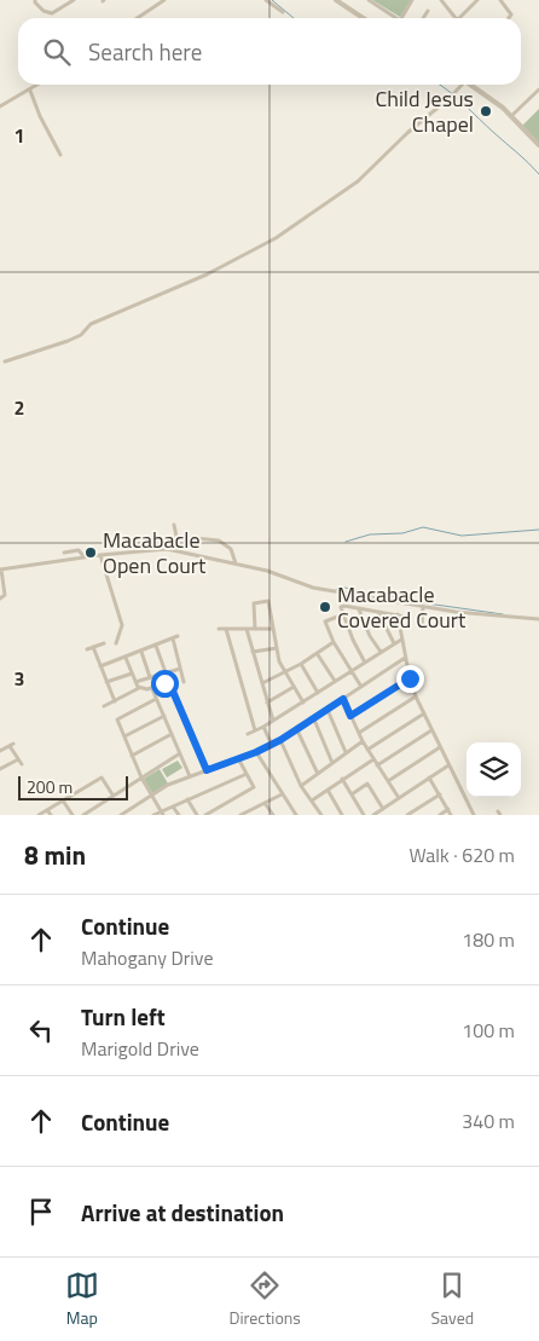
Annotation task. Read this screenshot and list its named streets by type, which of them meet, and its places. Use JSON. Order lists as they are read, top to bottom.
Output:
{
  "places": ["Child Jesus Chapel", "Macabacle Open Court", "Macabacle Covered Court"],
  "scale_bar": "200 m",
  "page": {
    "search": "Search here",
    "scale": "200 m",
    "heading": ["8 min", "Walk · 620 m"],
    "list": [
      ["Continue", "Mahogany Drive", "180 m"],
      ["Turn left", "Marigold Drive", "100 m"],
      ["Continue", "340 m"],
      "Arrive at destination"
    ],
    "nav": ["Map", "Directions", "Saved"]
  },
  "grid": {
    "rows": ["1", "2", "3"]
  }
}
